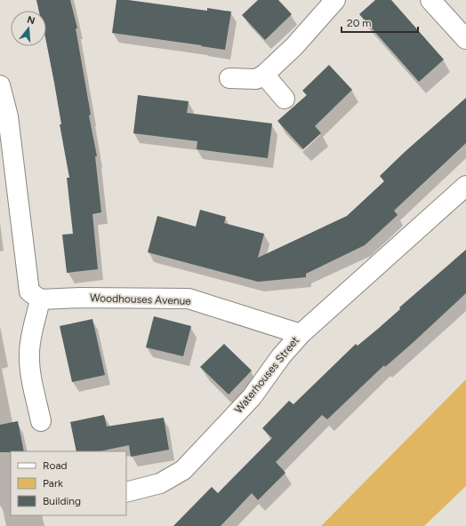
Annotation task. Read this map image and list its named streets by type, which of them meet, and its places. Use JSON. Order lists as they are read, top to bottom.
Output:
{
  "streets": {
    "street": ["Woodhouses Avenue", "Waterhouses Street"]
  },
  "crossings": [
    ["Woodhouses Avenue", "Waterhouses Street"]
  ],
  "legend": ["Road", "Park", "Building"],
  "scale_bar": "20 m",
  "north": "top"
}
